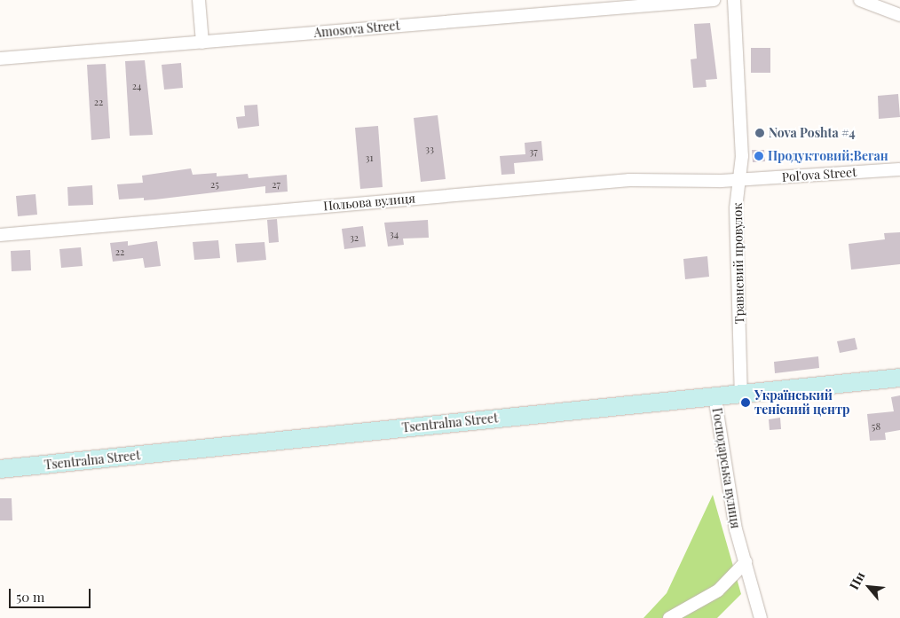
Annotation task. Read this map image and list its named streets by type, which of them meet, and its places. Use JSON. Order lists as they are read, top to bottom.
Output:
{
  "streets": {
    "main road": ["Tsentralna Street"],
    "street": [
      "Amosova Street",
      "Pol'ova Street",
      "Польова вулиця",
      "Травневий провулок",
      "Господарська вулиця"
    ]
  },
  "crossings": [
    ["Pol'ova Street", "Польова вулиця"],
    ["Pol'ova Street", "Травневий провулок"],
    ["Польова вулиця", "Травневий провулок"],
    ["Травневий провулок", "Tsentralna Street"],
    ["Tsentralna Street", "Господарська вулиця"]
  ],
  "places": ["Nova Poshta #4", "Продуктовий;Веган", "Український тенісний центр"],
  "house_numbers": [
    "24",
    "22",
    "33",
    "37",
    "31",
    "25",
    "27",
    "34",
    "32",
    "22",
    "58"
  ],
  "scale_bar": "50 m",
  "north": "top left"
}
